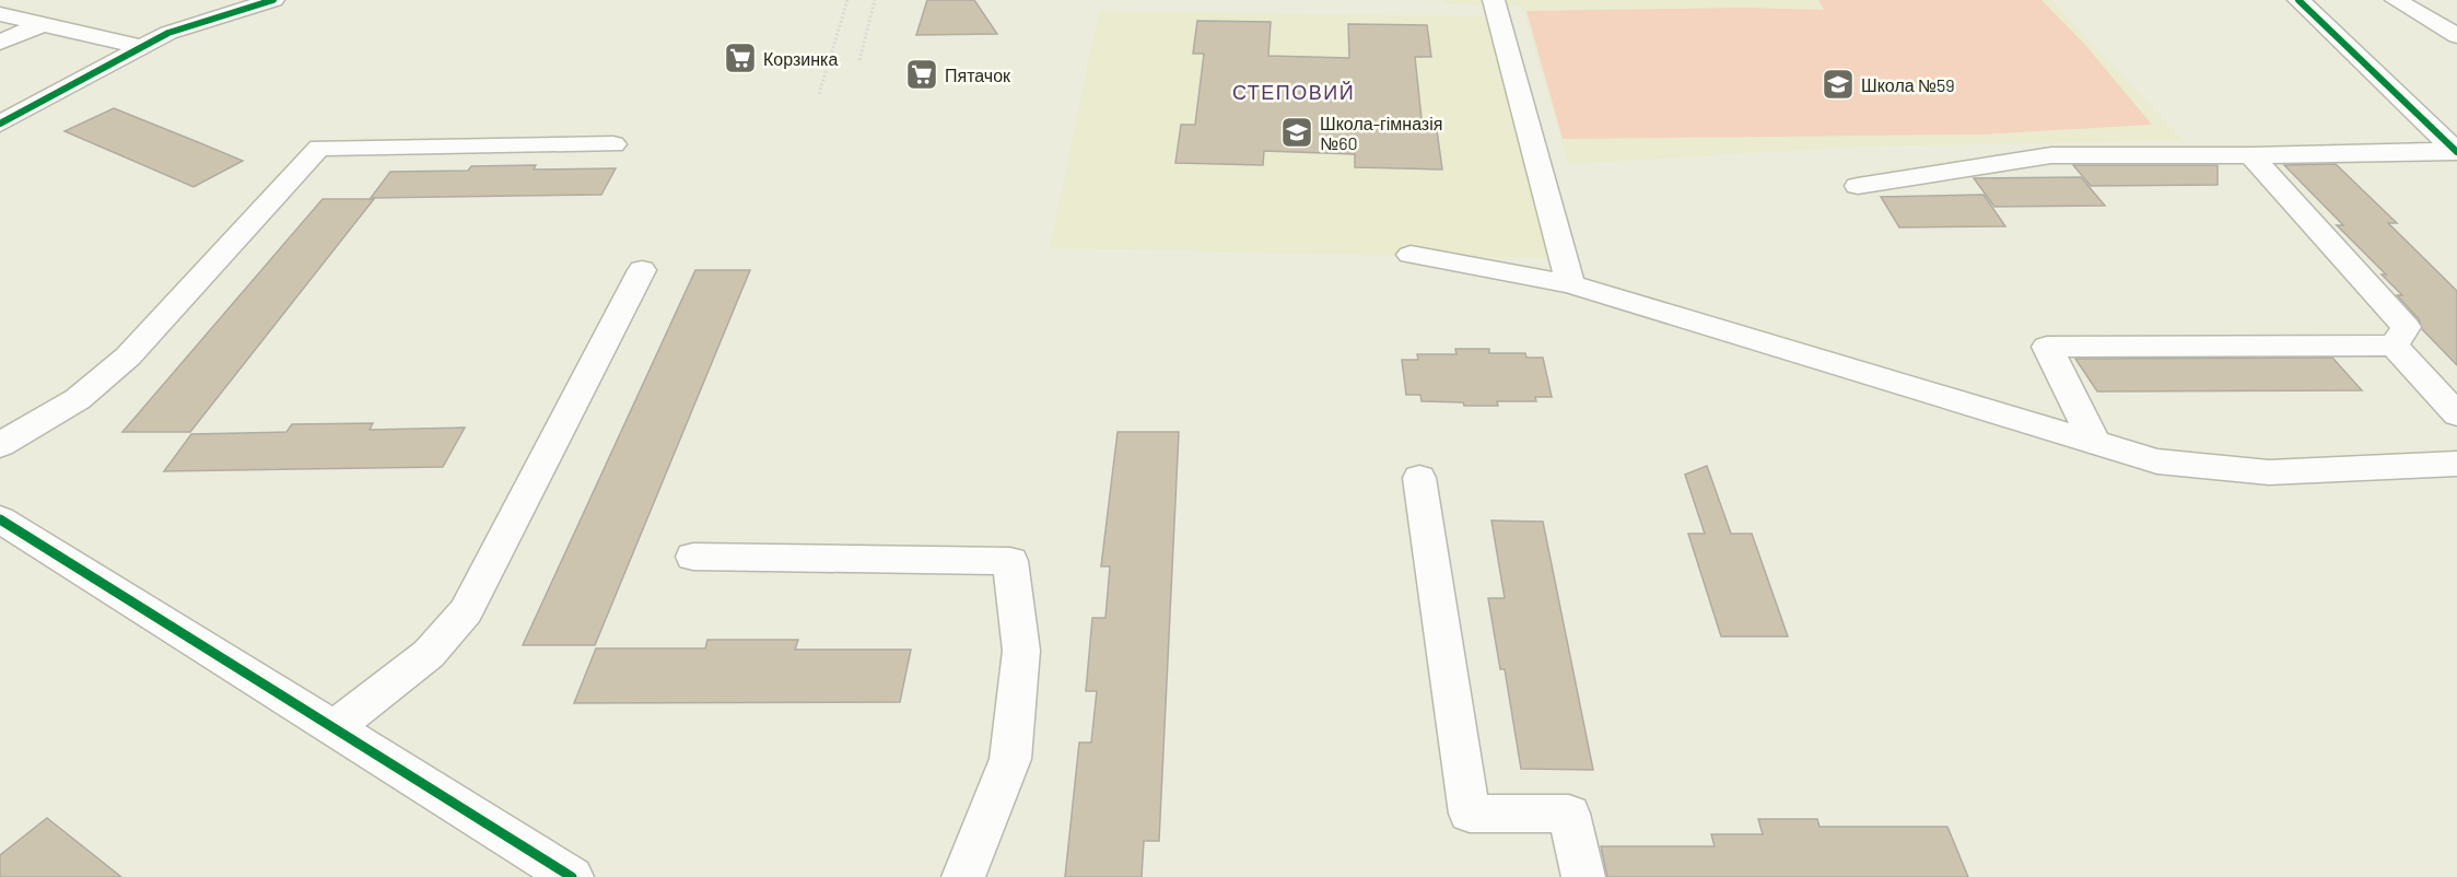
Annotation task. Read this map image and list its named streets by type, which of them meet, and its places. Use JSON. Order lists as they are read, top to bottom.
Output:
{
  "districts": ["СТЕПОВИЙ"],
  "places": {
    "supermarket": ["Корзинка", "Пятачок"],
    "school or university": ["Школа №59", "Школа-гімназія №60"]
  }
}
